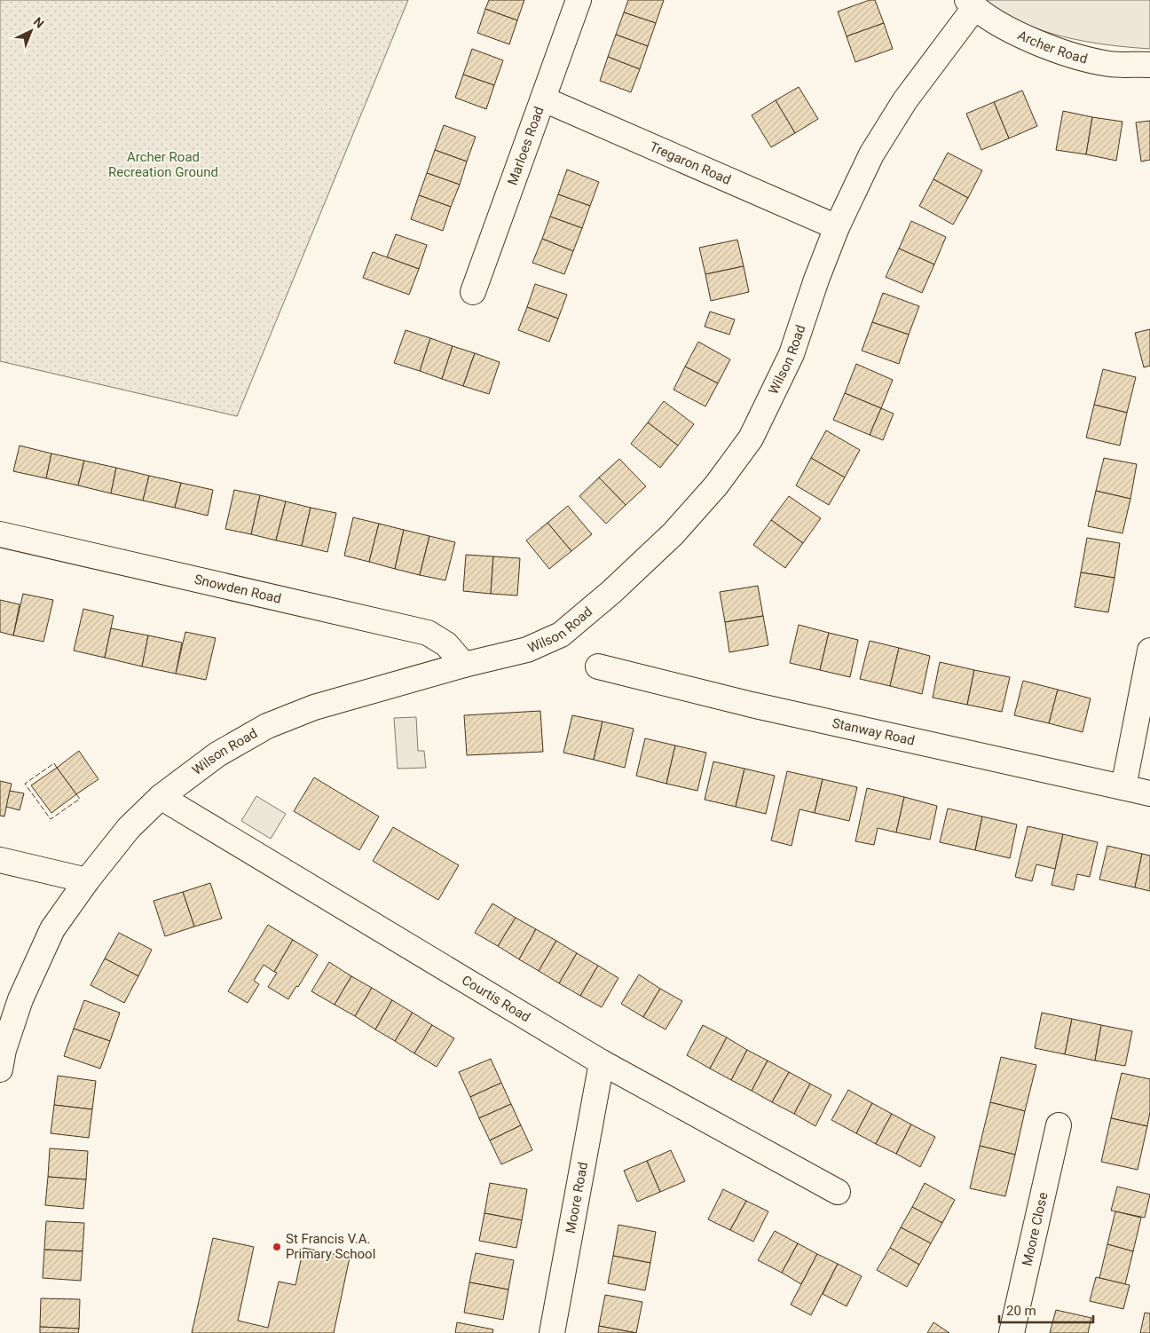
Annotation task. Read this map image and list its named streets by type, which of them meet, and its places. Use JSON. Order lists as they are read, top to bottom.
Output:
{
  "streets": {
    "street": [
      "Archer Road",
      "Marloes Road",
      "Tregaron Road",
      "Wilson Road",
      "Snowden Road",
      "Stanway Road",
      "Courtis Road",
      "Moore Road",
      "Moore Close"
    ]
  },
  "crossings": [
    ["Archer Road", "Wilson Road"],
    ["Marloes Road", "Tregaron Road"],
    ["Tregaron Road", "Wilson Road"],
    ["Wilson Road", "Snowden Road"],
    ["Wilson Road", "Courtis Road"],
    ["Courtis Road", "Moore Road"]
  ],
  "parks": ["Archer Road Recreation Ground"],
  "places": ["St Francis V.A. Primary School"],
  "scale_bar": "20 m",
  "north": "top right"
}
